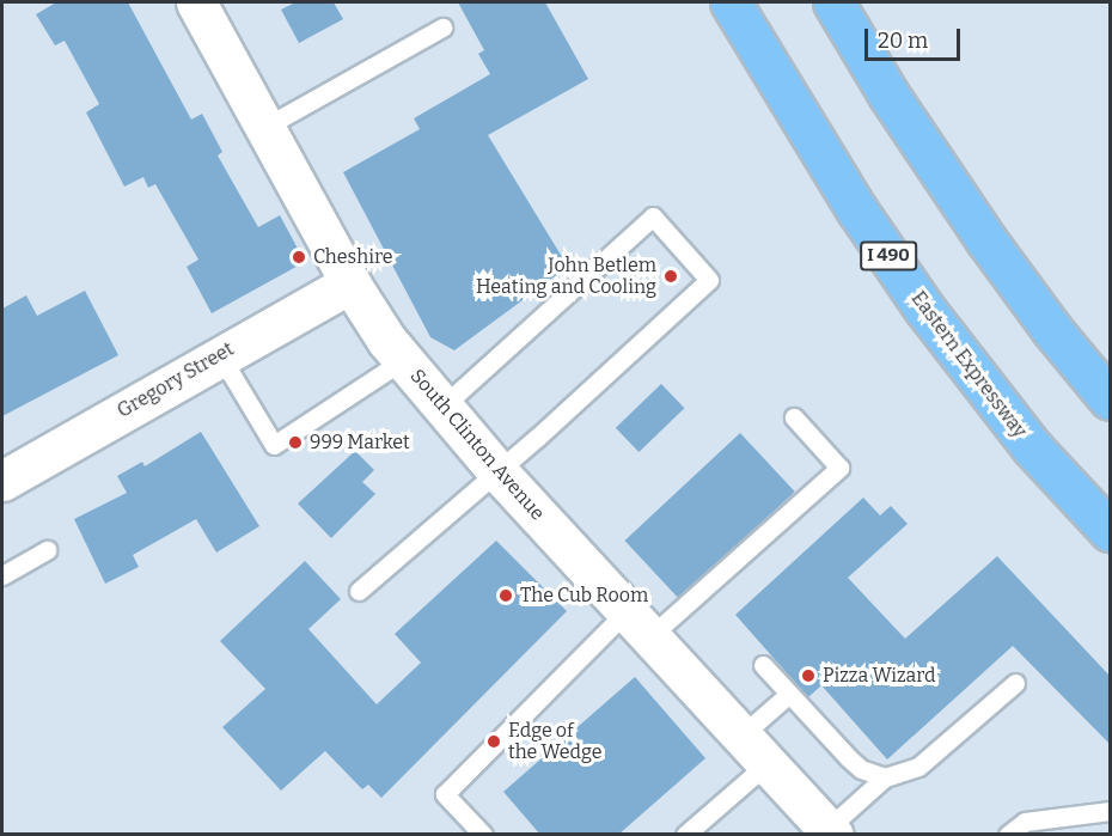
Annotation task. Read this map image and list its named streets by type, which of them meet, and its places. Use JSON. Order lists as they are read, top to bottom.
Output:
{
  "streets": {
    "highway": ["I 490", "Eastern Expressway"],
    "street": ["Gregory Street", "South Clinton Avenue"]
  },
  "crossings": [
    ["Gregory Street", "South Clinton Avenue"]
  ],
  "places": [
    "Cheshire",
    "John Betlem Heating and Cooling",
    "999 Market",
    "The Cub Room",
    "Pizza Wizard",
    "Edge of the Wedge"
  ],
  "scale_bar": "20 m"
}
